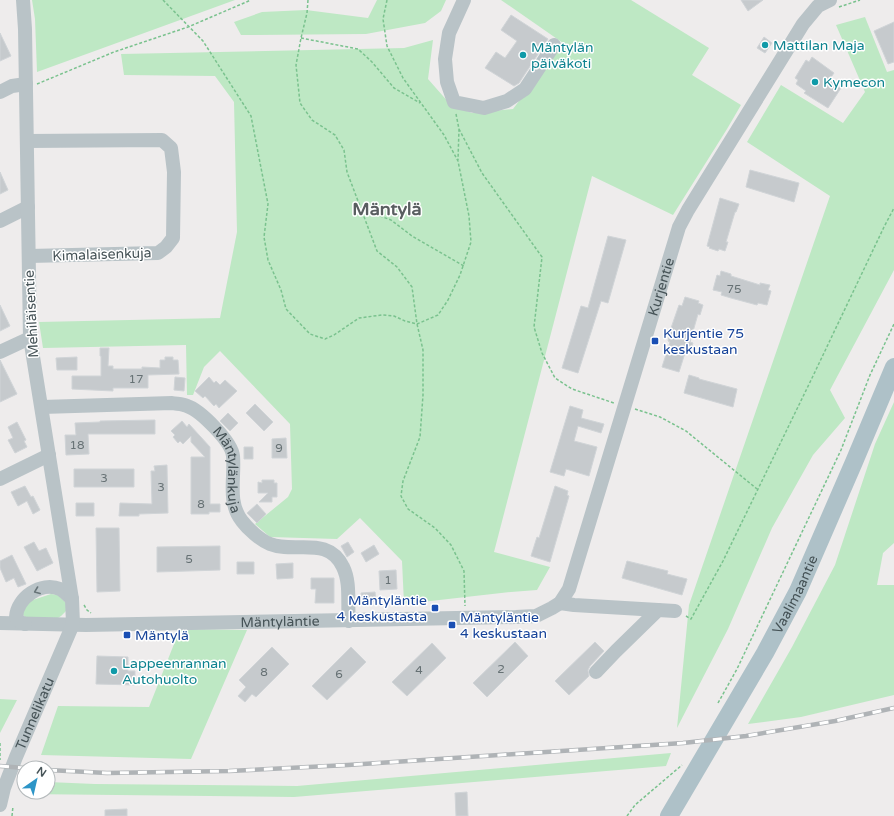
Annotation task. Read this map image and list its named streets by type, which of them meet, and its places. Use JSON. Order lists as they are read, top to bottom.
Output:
{
  "streets": {
    "main road": ["Vaalimaantie"],
    "street": [
      "Kimalaisenkuja",
      "Kurjentie",
      "Mehiläisentie",
      "Mäntylänkuja",
      "Mäntyläntie",
      "Tunnelikatu"
    ]
  },
  "crossings": [
    ["Kimalaisenkuja", "Mehiläisentie"],
    ["Kurjentie", "Mäntyläntie"],
    ["Mehiläisentie", "Mäntylänkuja"],
    ["Mehiläisentie", "Mäntyläntie"],
    ["Mehiläisentie", "Tunnelikatu"],
    ["Mäntylänkuja", "Mäntyläntie"],
    ["Mäntyläntie", "Tunnelikatu"]
  ],
  "districts": ["Mäntylä"],
  "places": {
    "other": [
      "Mattilan Maja",
      "Mäntylän päiväkoti",
      "Kymecon",
      "Lappeenrannan Autohuolto"
    ],
    "transit": [
      "Kurjentie 75 keskustaan",
      "Mäntyläntie 4 keskustasta",
      "Mäntyläntie 4 keskustaan",
      "Mäntylä"
    ]
  },
  "house_numbers": [
    "75",
    "17",
    "18",
    "9",
    "3",
    "3",
    "8",
    "5",
    "1",
    "2",
    "4",
    "8",
    "6"
  ],
  "north": "top right"
}
